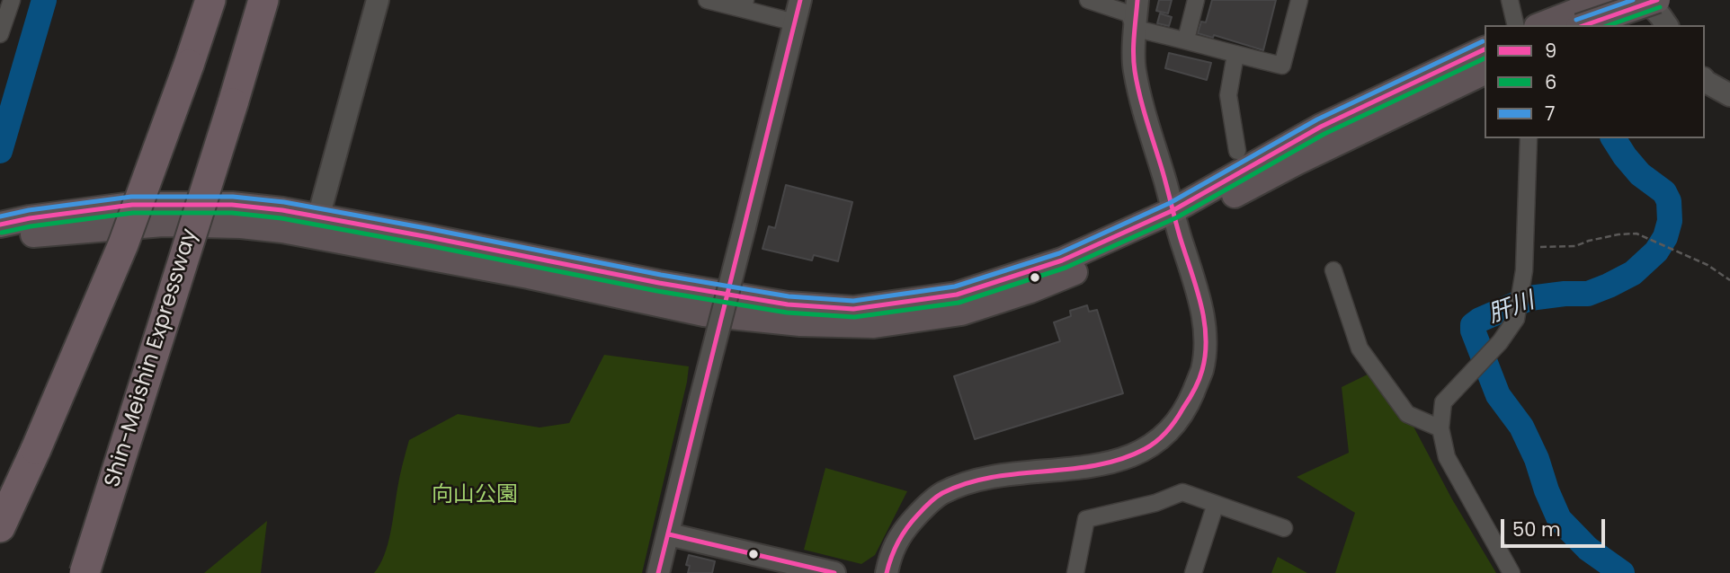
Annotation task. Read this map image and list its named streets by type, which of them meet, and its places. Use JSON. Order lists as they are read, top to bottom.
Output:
{
  "streets": {
    "highway": ["Shin-Meishin Expressway"]
  },
  "water": ["肝川"],
  "parks": ["向山公園"],
  "lines": ["transit line 9", "transit line 7", "transit line 6"],
  "legend": ["9", "6", "7"],
  "scale_bar": "50 m"
}
